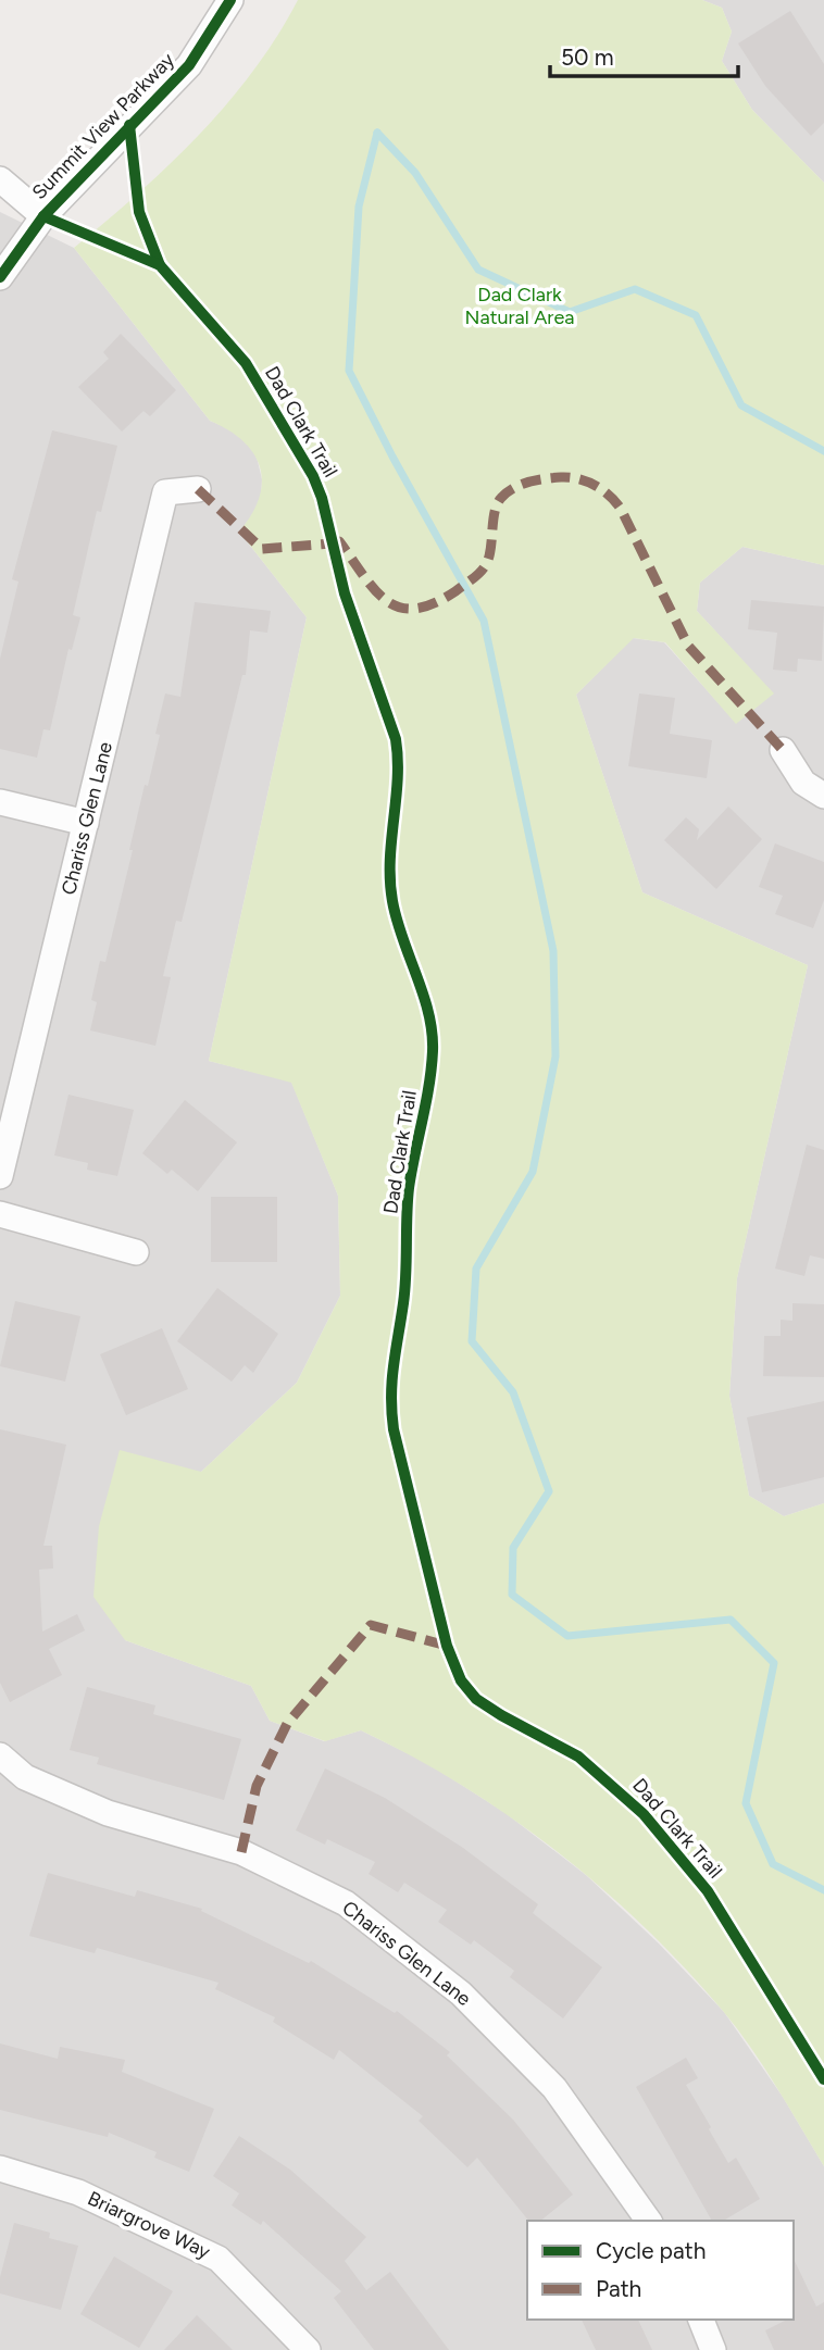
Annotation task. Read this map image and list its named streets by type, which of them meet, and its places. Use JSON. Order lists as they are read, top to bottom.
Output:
{
  "streets": {
    "street": ["Summit View Parkway", "Chariss Glen Lane", "Briargrove Way"],
    "cycle path": ["Dad Clark Trail"]
  },
  "parks": ["Dad Clark Natural Area"],
  "legend": ["Cycle path", "Path"],
  "scale_bar": "50 m"
}
